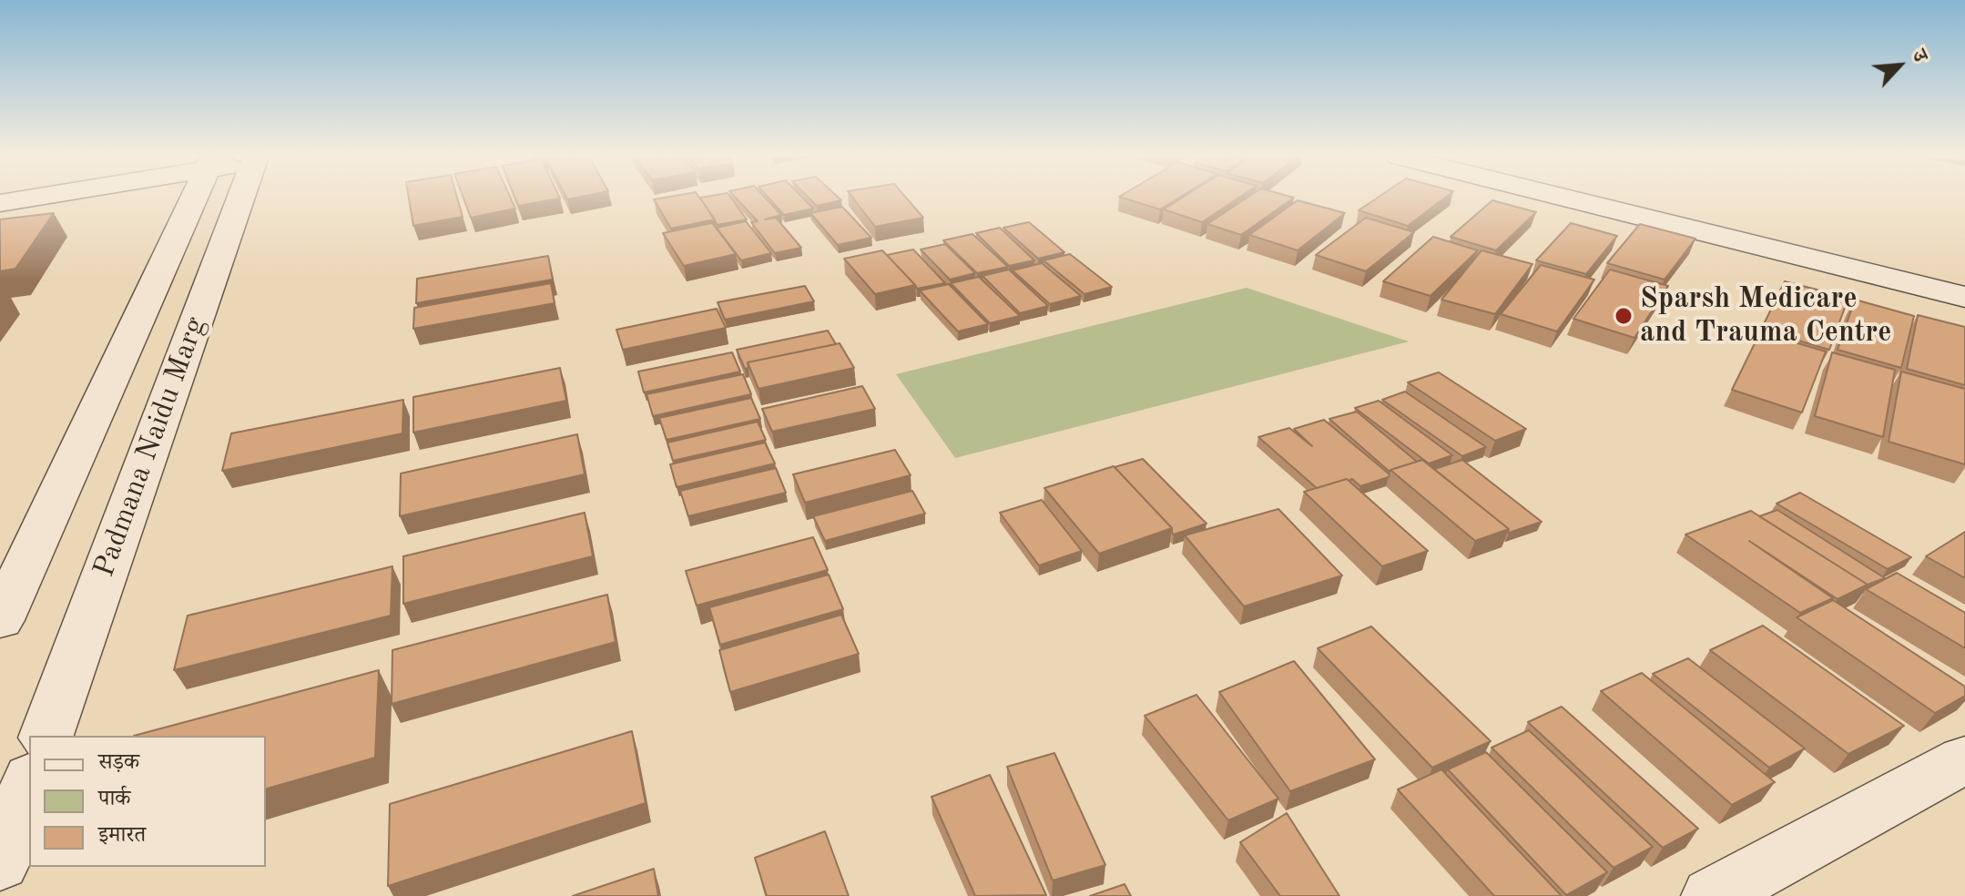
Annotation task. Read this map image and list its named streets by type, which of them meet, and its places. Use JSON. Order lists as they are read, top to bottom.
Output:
{
  "streets": {
    "street": ["Padmana Naidu Marg"]
  },
  "places": ["Sparsh Medicare and Trauma Centre"],
  "legend": ["सड़क", "पार्क", "इमारत"],
  "north": "top right"
}
